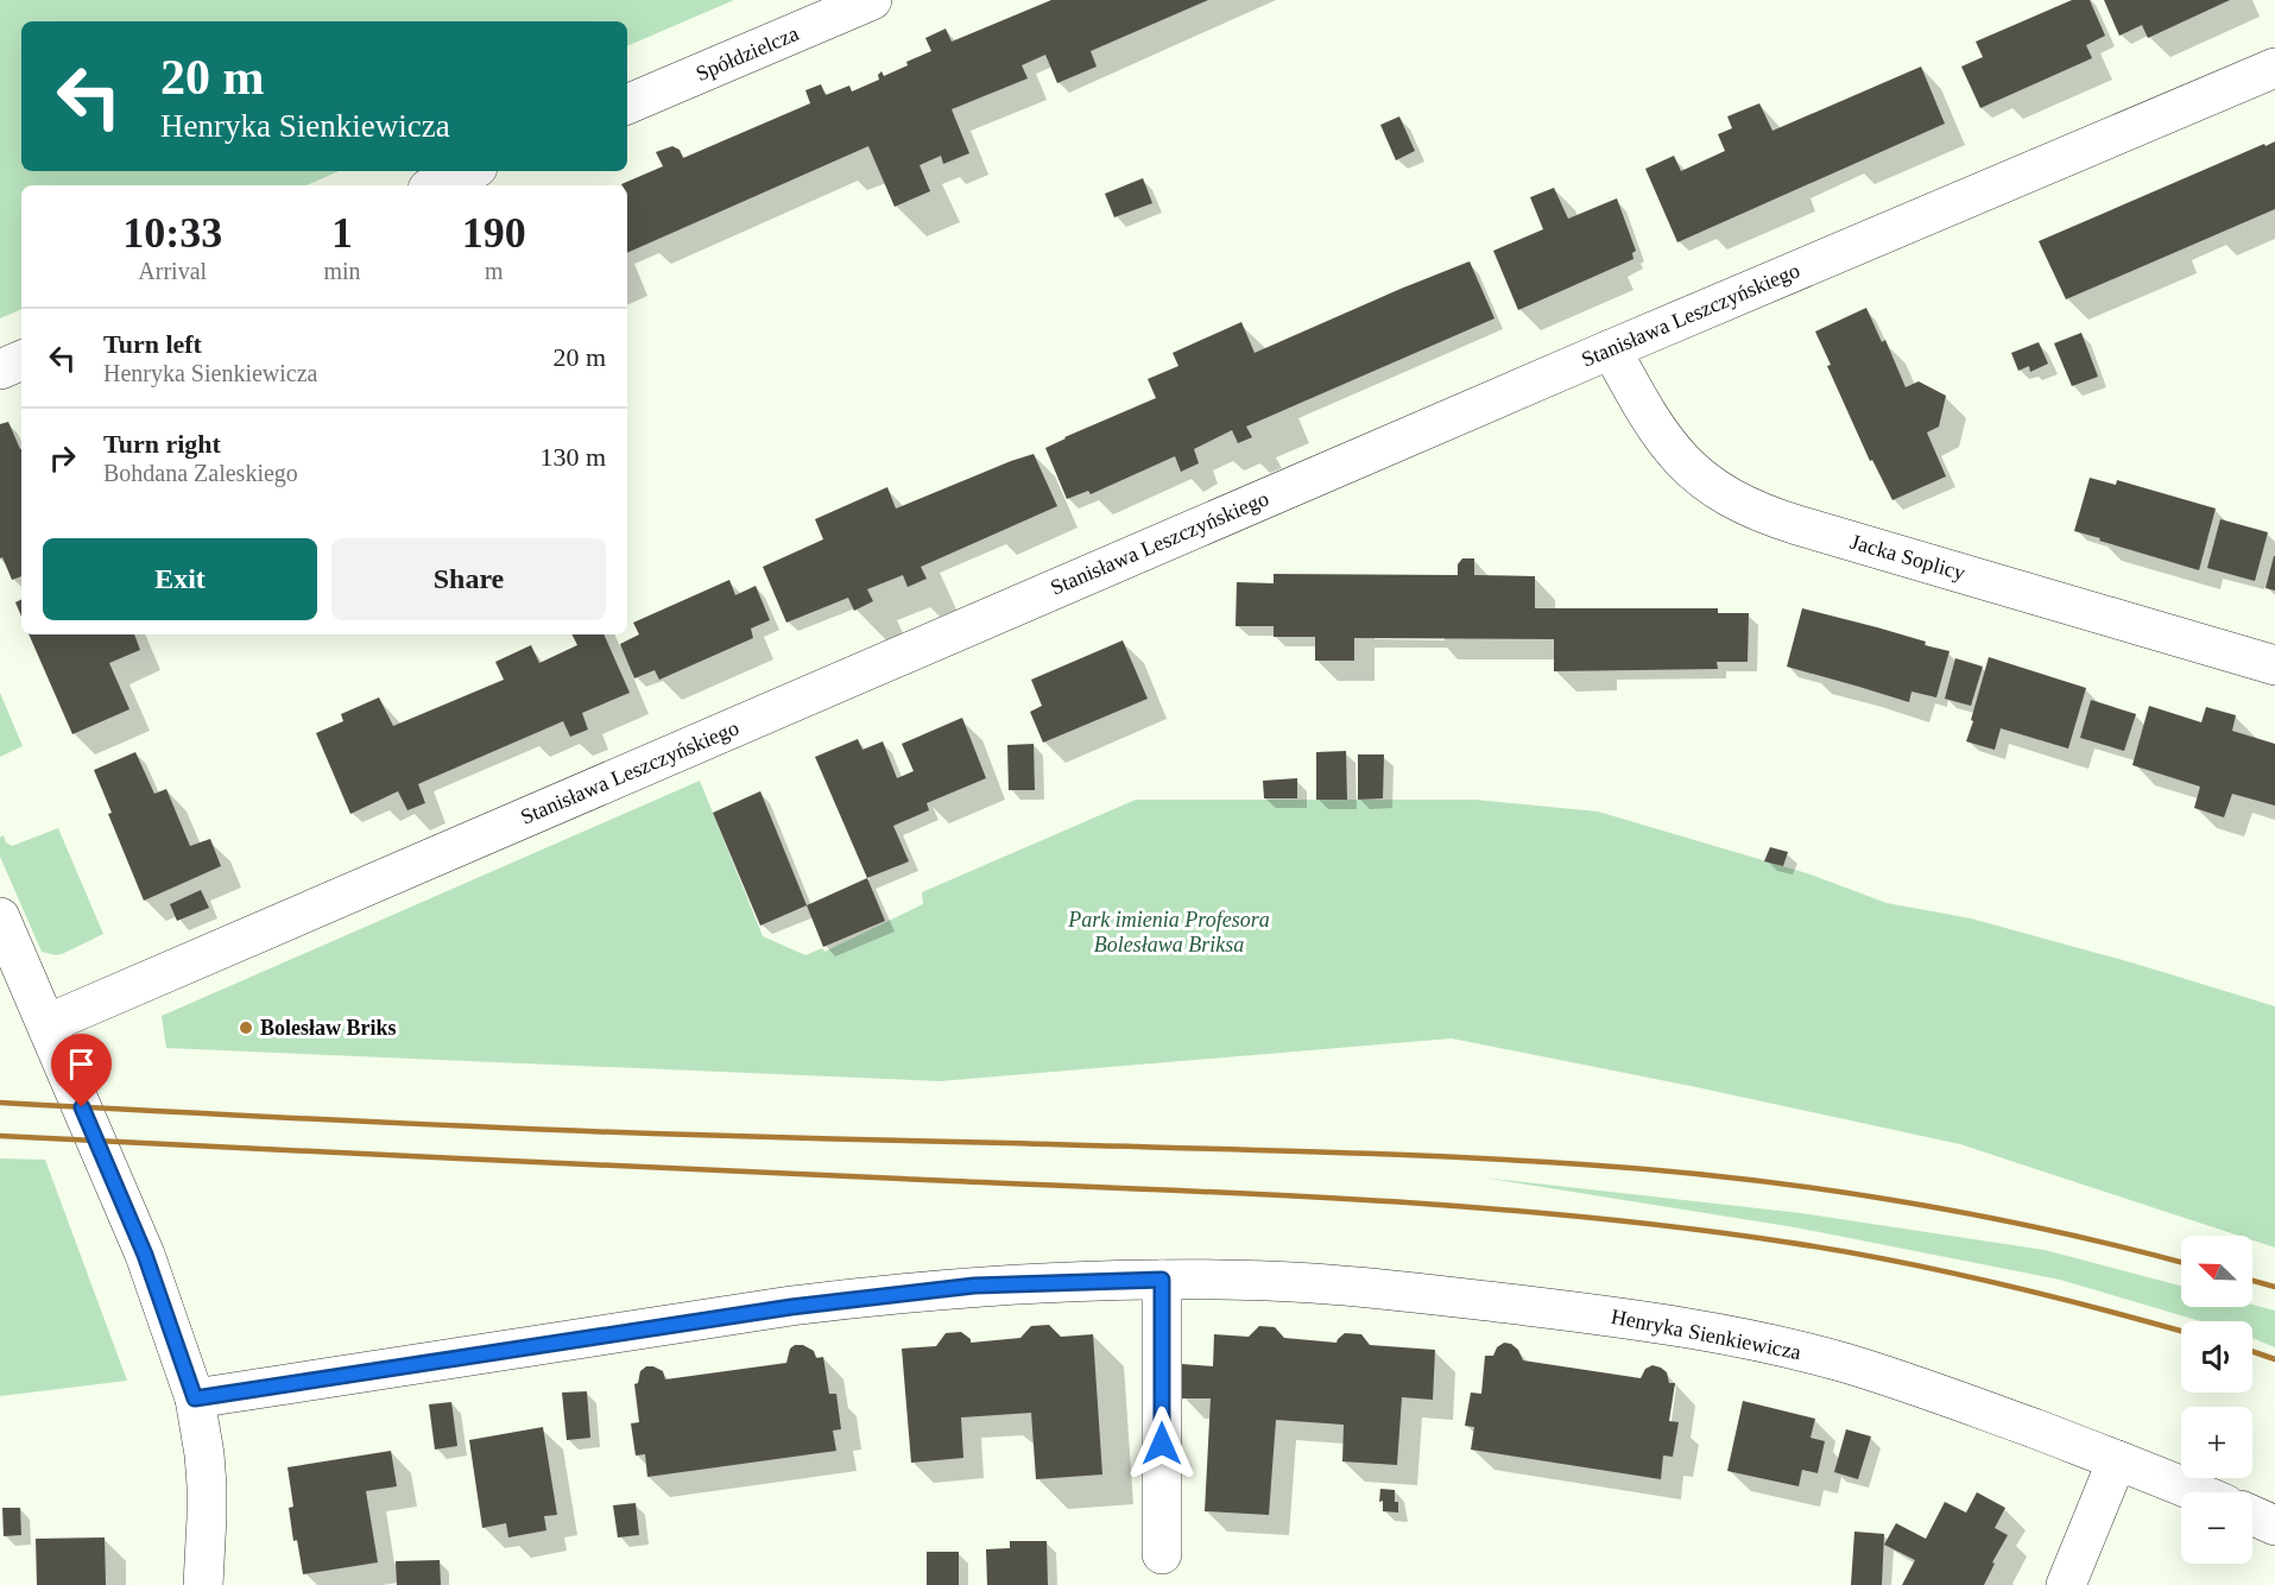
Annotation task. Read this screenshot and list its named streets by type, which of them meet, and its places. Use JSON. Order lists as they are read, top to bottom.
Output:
{
  "streets": {
    "street": [
      "Spółdzielcza",
      "Stanisława Leszczyńskiego",
      "Jacka Soplicy",
      "Henryka Sienkiewicza"
    ]
  },
  "crossings": [
    ["Stanisława Leszczyńskiego", "Jacka Soplicy"]
  ],
  "parks": ["Park imienia Profesora Bolesława Briksa"],
  "places": ["Bolesław Briks"],
  "north": "top left",
  "page": {
    "turn": ["20 m", "Henryka Sienkiewicza"],
    "eta": [
      "10:33",
      "Arrival",
      "1",
      "min",
      "190",
      "m"
    ],
    "list": [
      {
        "name": "Turn left",
        "note": "Henryka Sienkiewicza",
        "value": "20 m"
      },
      {
        "name": "Turn right",
        "note": "Bohdana Zaleskiego",
        "value": "130 m"
      }
    ],
    "buttons": ["Exit", "Share"],
    "map_buttons": ["+", "−"]
  }
}
